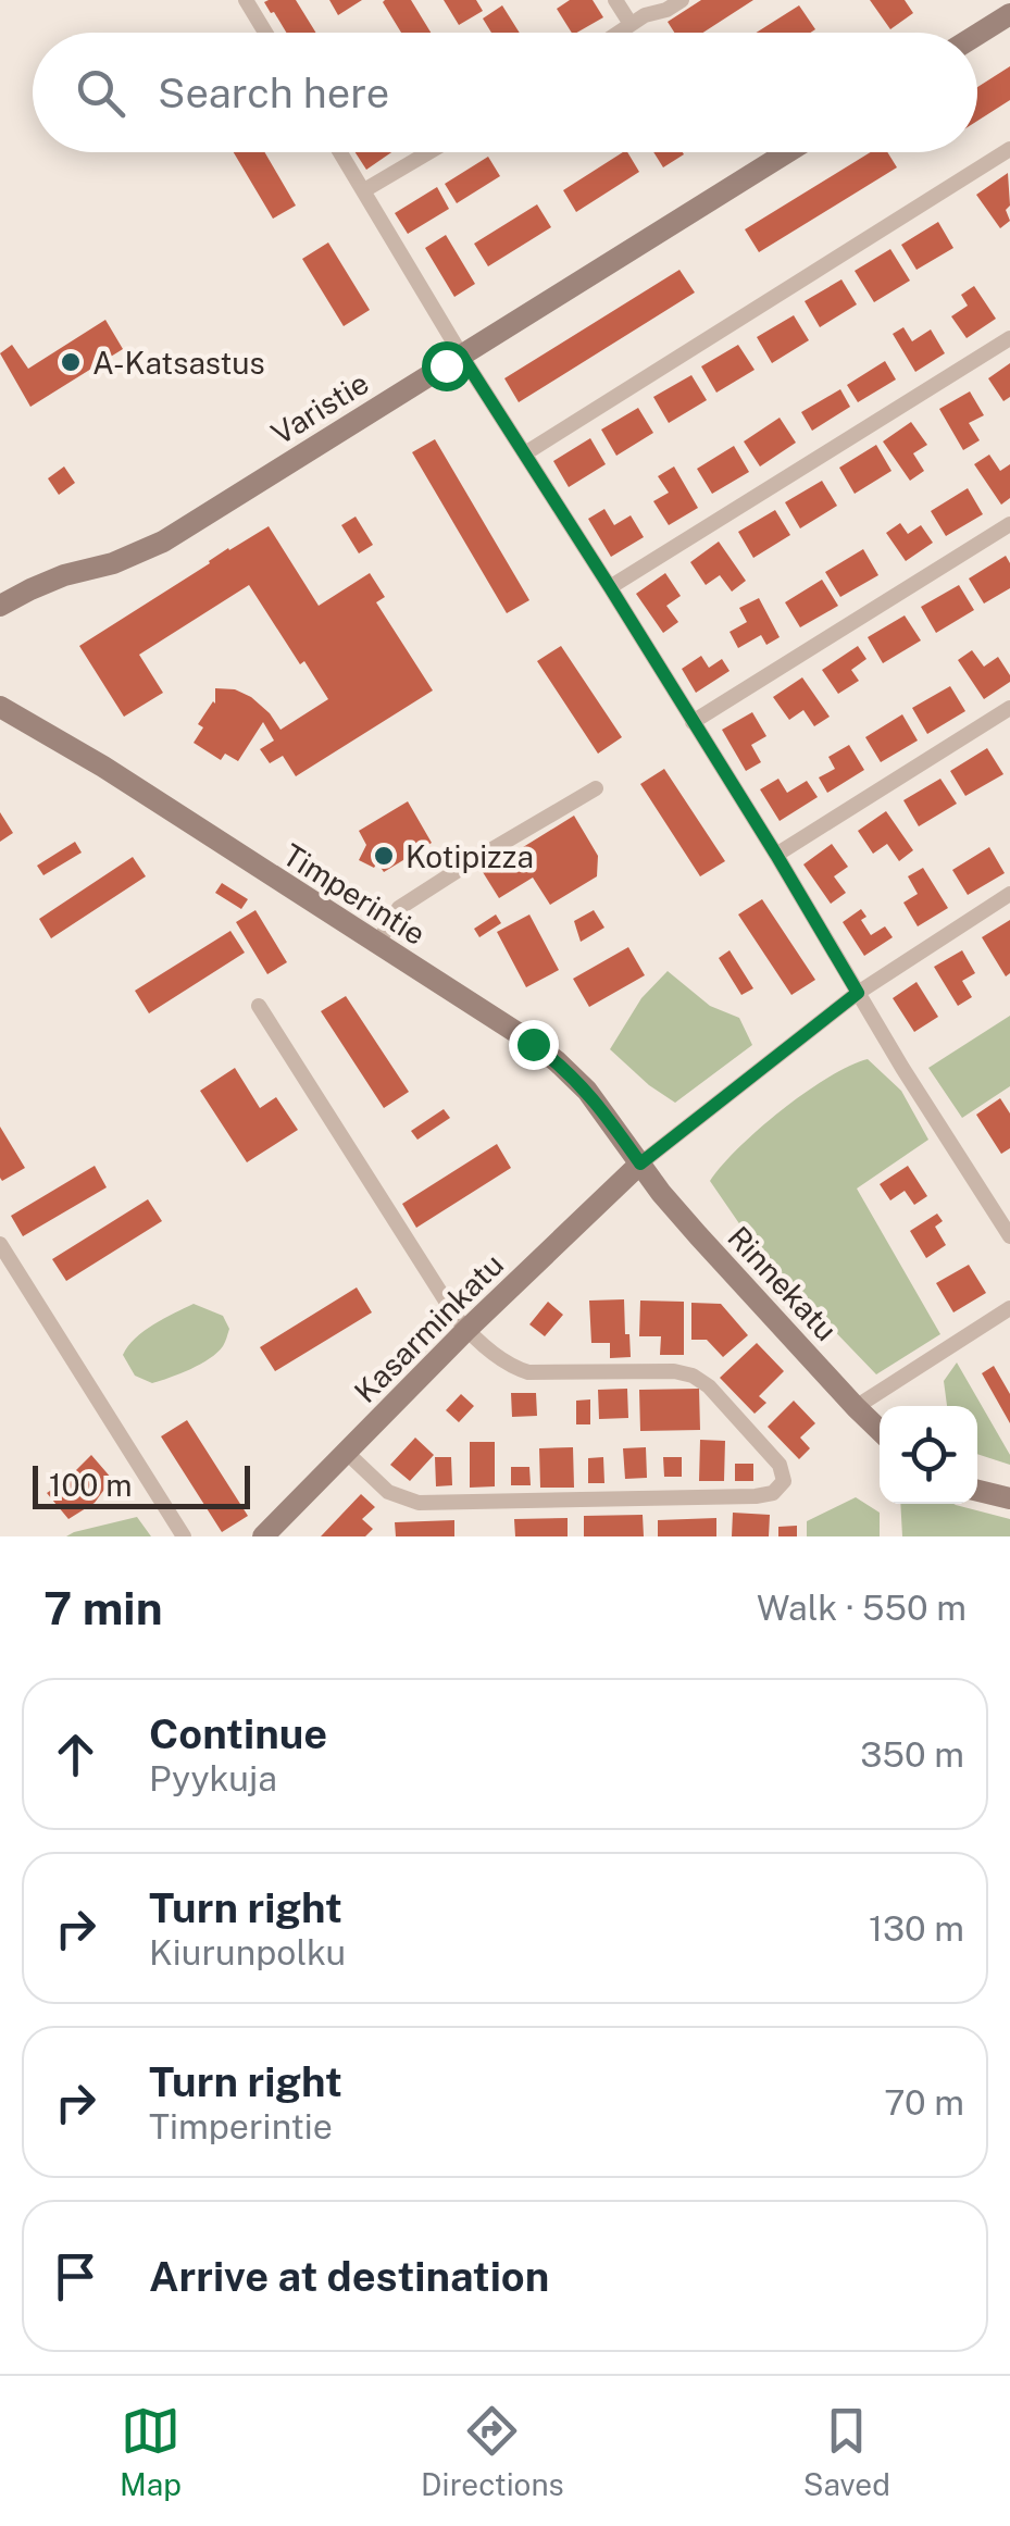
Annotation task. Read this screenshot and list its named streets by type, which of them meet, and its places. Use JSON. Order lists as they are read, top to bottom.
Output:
{
  "streets": {
    "street": [
      "Varistie",
      "Timperintie",
      "Rinnekatu",
      "Kasarminkatu"
    ]
  },
  "crossings": [
    ["Timperintie", "Rinnekatu"],
    ["Timperintie", "Kasarminkatu"],
    ["Rinnekatu", "Kasarminkatu"]
  ],
  "places": ["A-Katsastus", "Kotipizza"],
  "scale_bar": "100 m",
  "page": {
    "search": "Search here",
    "scale": "100 m",
    "heading": ["7 min", "Walk · 550 m"],
    "list": [
      ["Continue", "Pyykuja", "350 m"],
      ["Turn right", "Kiurunpolku", "130 m"],
      ["Turn right", "Timperintie", "70 m"],
      "Arrive at destination"
    ],
    "nav": ["Map", "Directions", "Saved"]
  }
}
